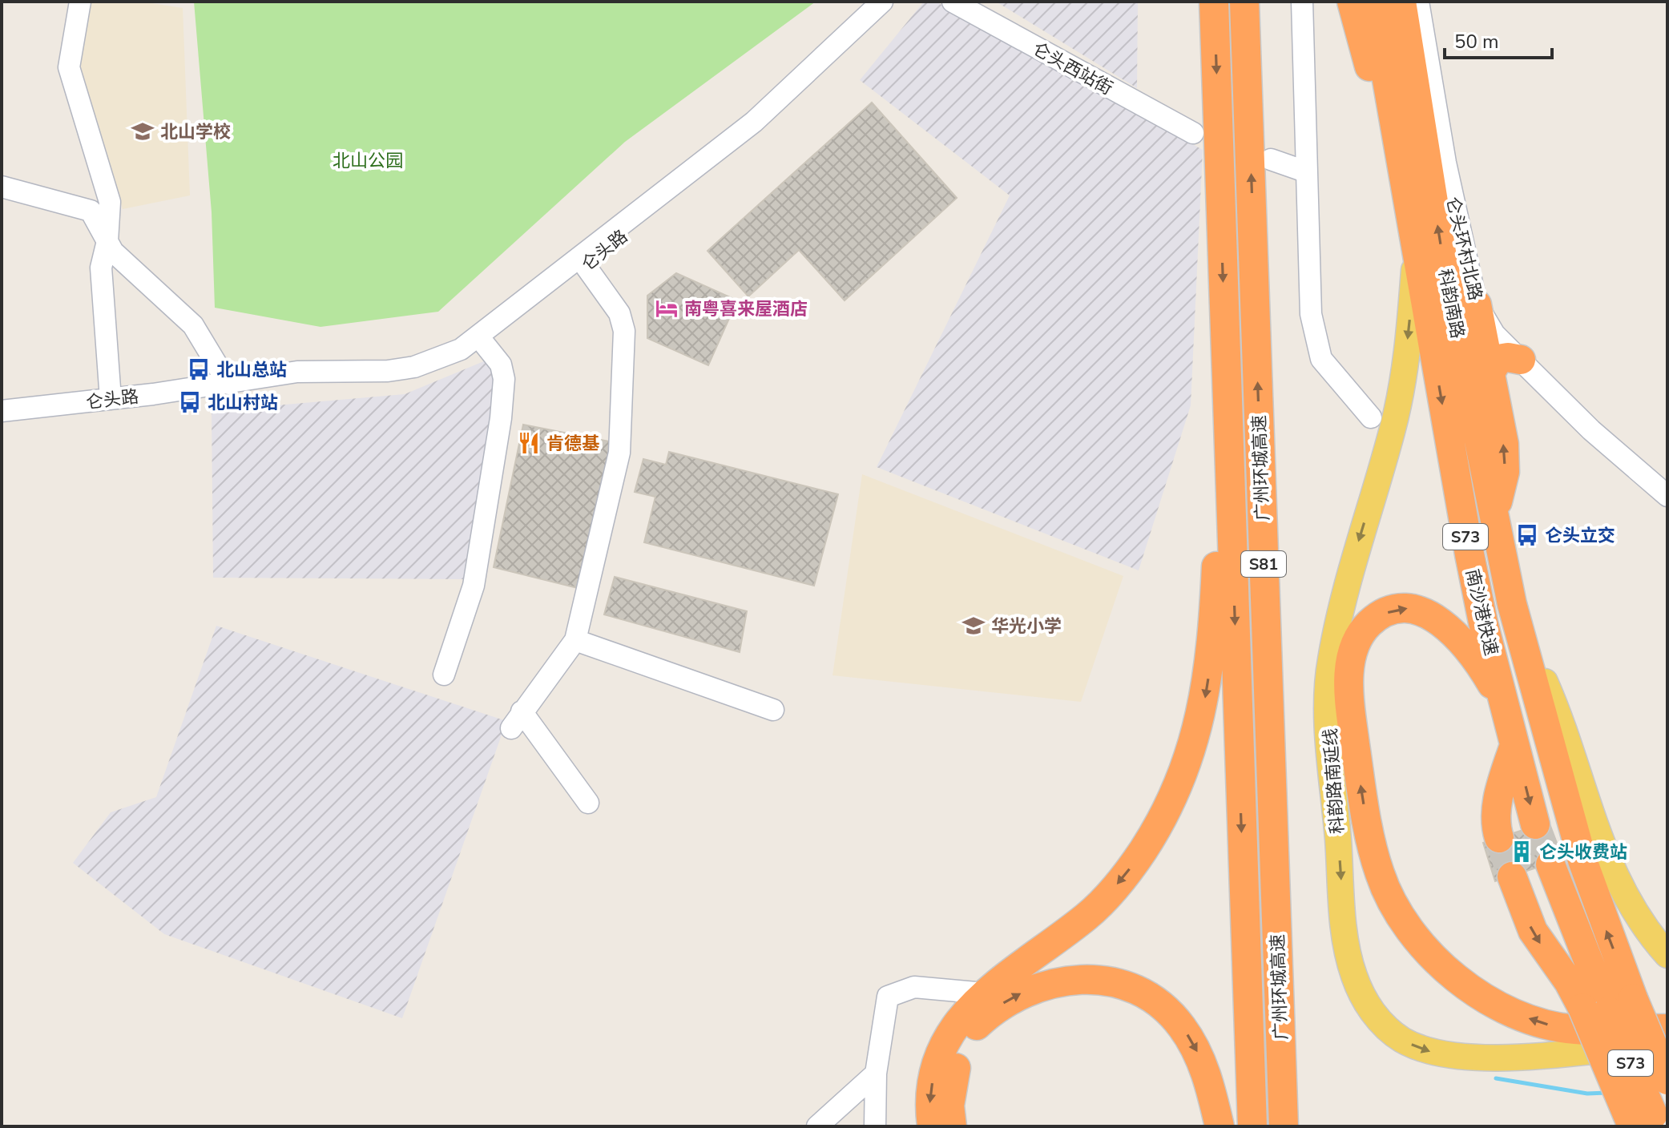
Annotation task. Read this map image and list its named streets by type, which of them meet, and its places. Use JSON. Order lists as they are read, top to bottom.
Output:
{
  "streets": {
    "highway": [
      "科韵南路",
      "广州环城高速",
      "S73",
      "S81",
      "南沙港快速"
    ],
    "main road": ["科韵路南延线"],
    "street": ["仑头西站街", "仑头环村北路", "仑头路"]
  },
  "crossings": [
    ["仑头环村北路", "科韵南路"],
    ["科韵南路", "南沙港快速"],
    ["南沙港快速", "科韵路南延线"]
  ],
  "parks": ["北山公园"],
  "places": {
    "school or university": ["北山学校", "华光小学"],
    "hotel": ["南粤喜来屋酒店"],
    "bus stop": ["北山总站", "北山村站", "仑头立交"],
    "restaurant": ["肯德基"],
    "building": ["仑头收费站"]
  },
  "scale_bar": "50 m"
}
